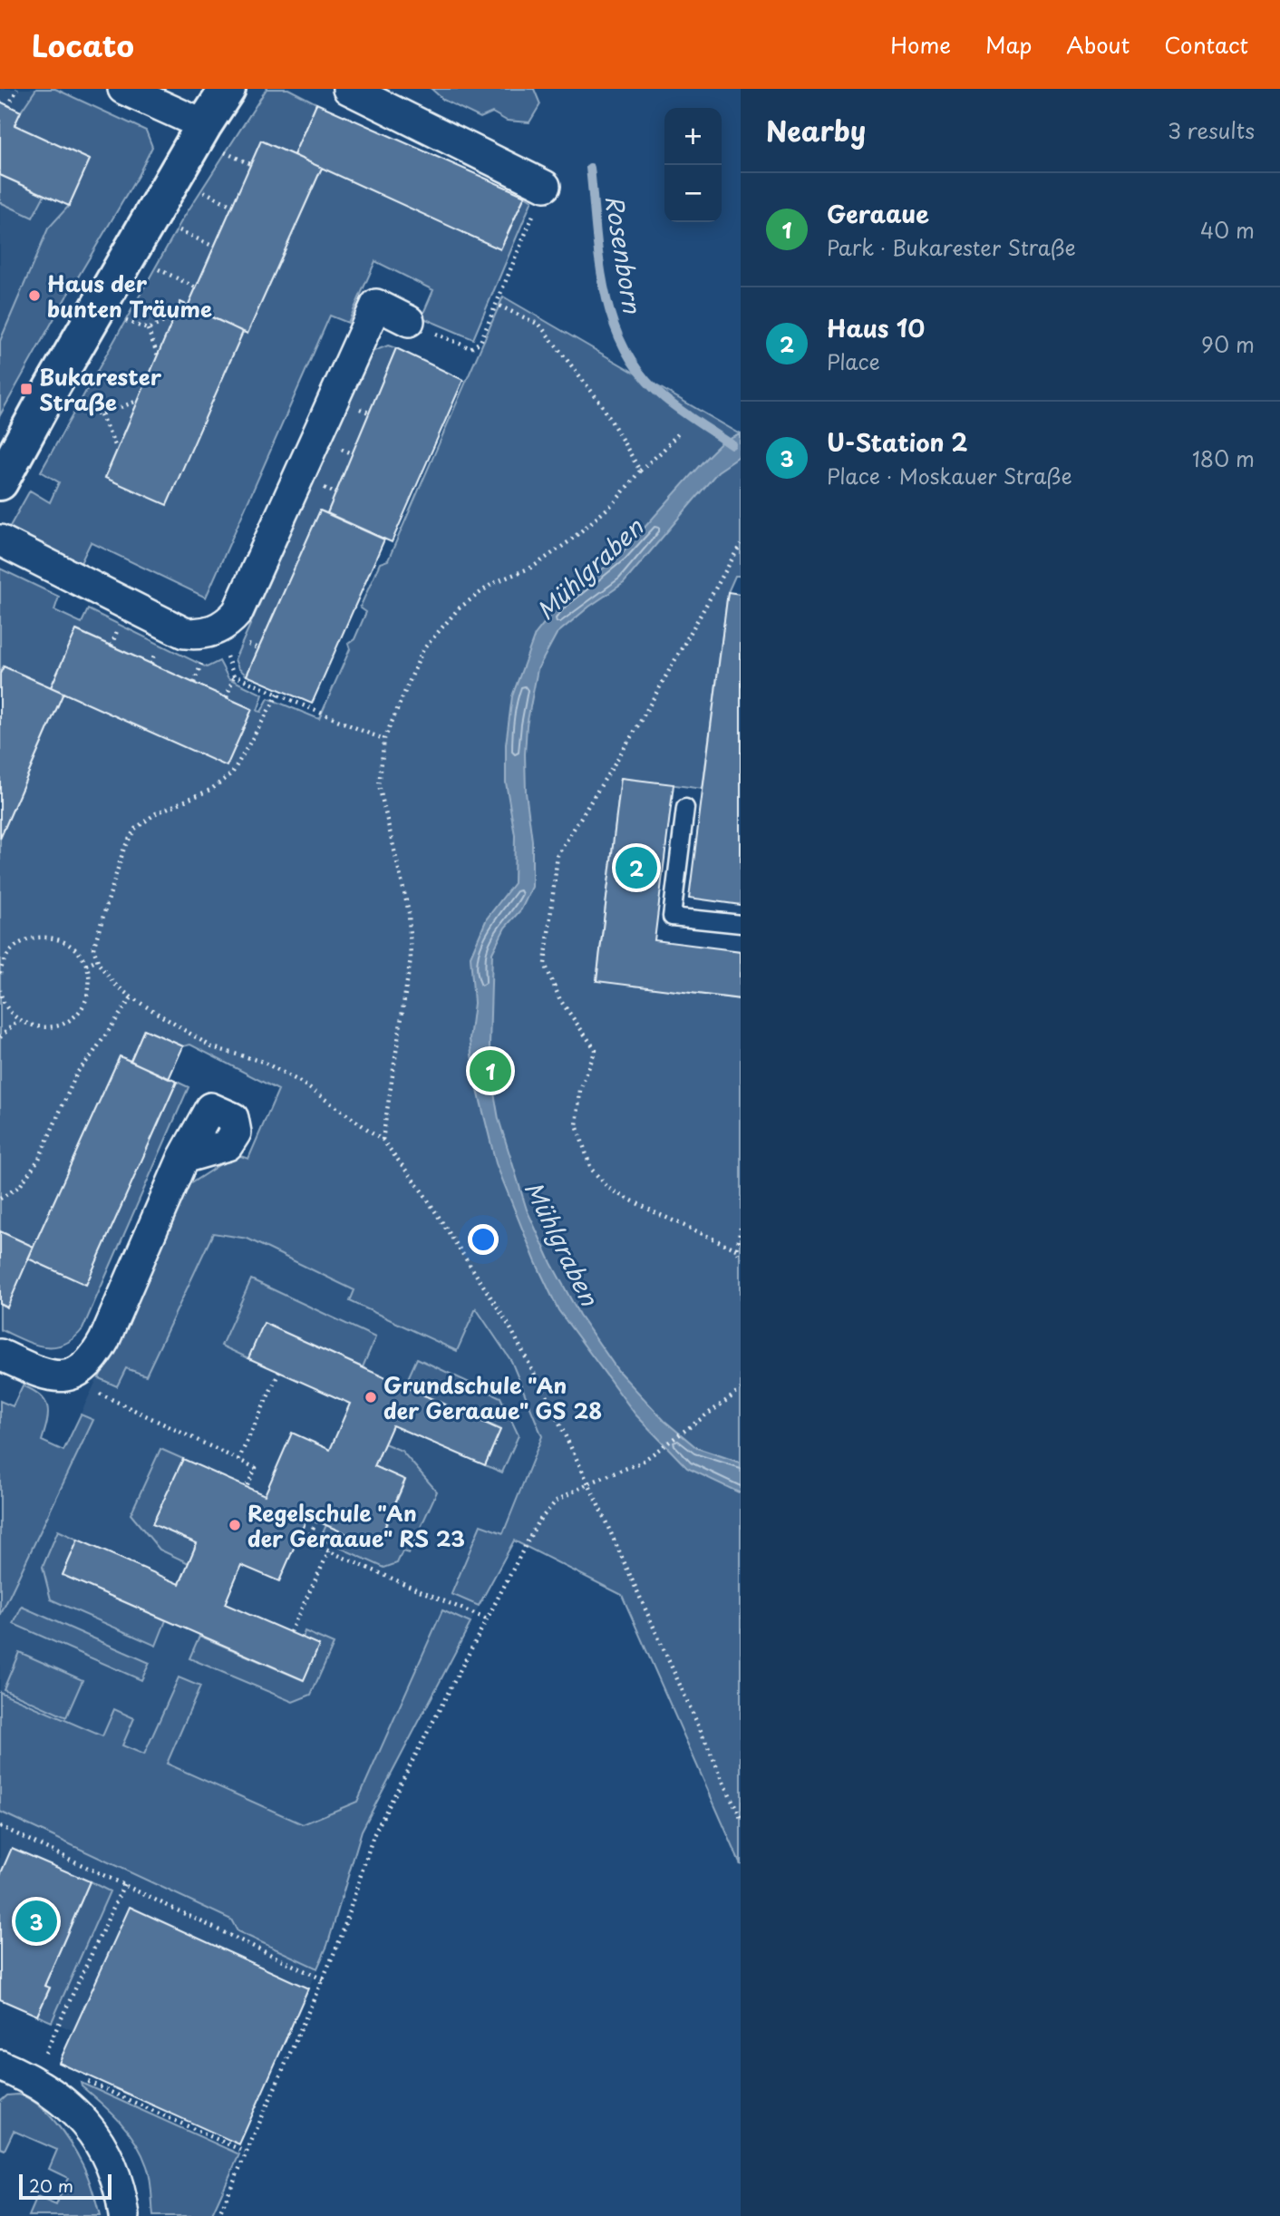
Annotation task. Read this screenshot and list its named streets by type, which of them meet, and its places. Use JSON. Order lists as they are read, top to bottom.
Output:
{
  "water": ["Rosenborn", "Mühlgraben"],
  "places": {
    "other": ["Haus der bunten Träume", "Grundschule \"An der Geraaue\" GS 28", "Regelschule \"An der Geraaue\" RS 23"],
    "transit": ["Bukarester Straße"]
  },
  "scale_bar": "20 m",
  "page": {
    "header": "Locato",
    "nav": [
      "Home",
      "Map",
      "About",
      "Contact"
    ],
    "heading": ["Nearby", "3 results"],
    "map_buttons": ["+", "−"],
    "list": [
      {
        "mark": "1",
        "name": "Geraaue",
        "note": "Park · Bukarester Straße",
        "value": "40 m"
      },
      {
        "mark": "2",
        "name": "Haus 10",
        "note": "Place",
        "value": "90 m"
      },
      {
        "mark": "3",
        "name": "U-Station 2",
        "note": "Place · Moskauer Straße",
        "value": "180 m"
      }
    ],
    "pins": ["2", "1", "3"],
    "scale": "20 m"
  }
}
